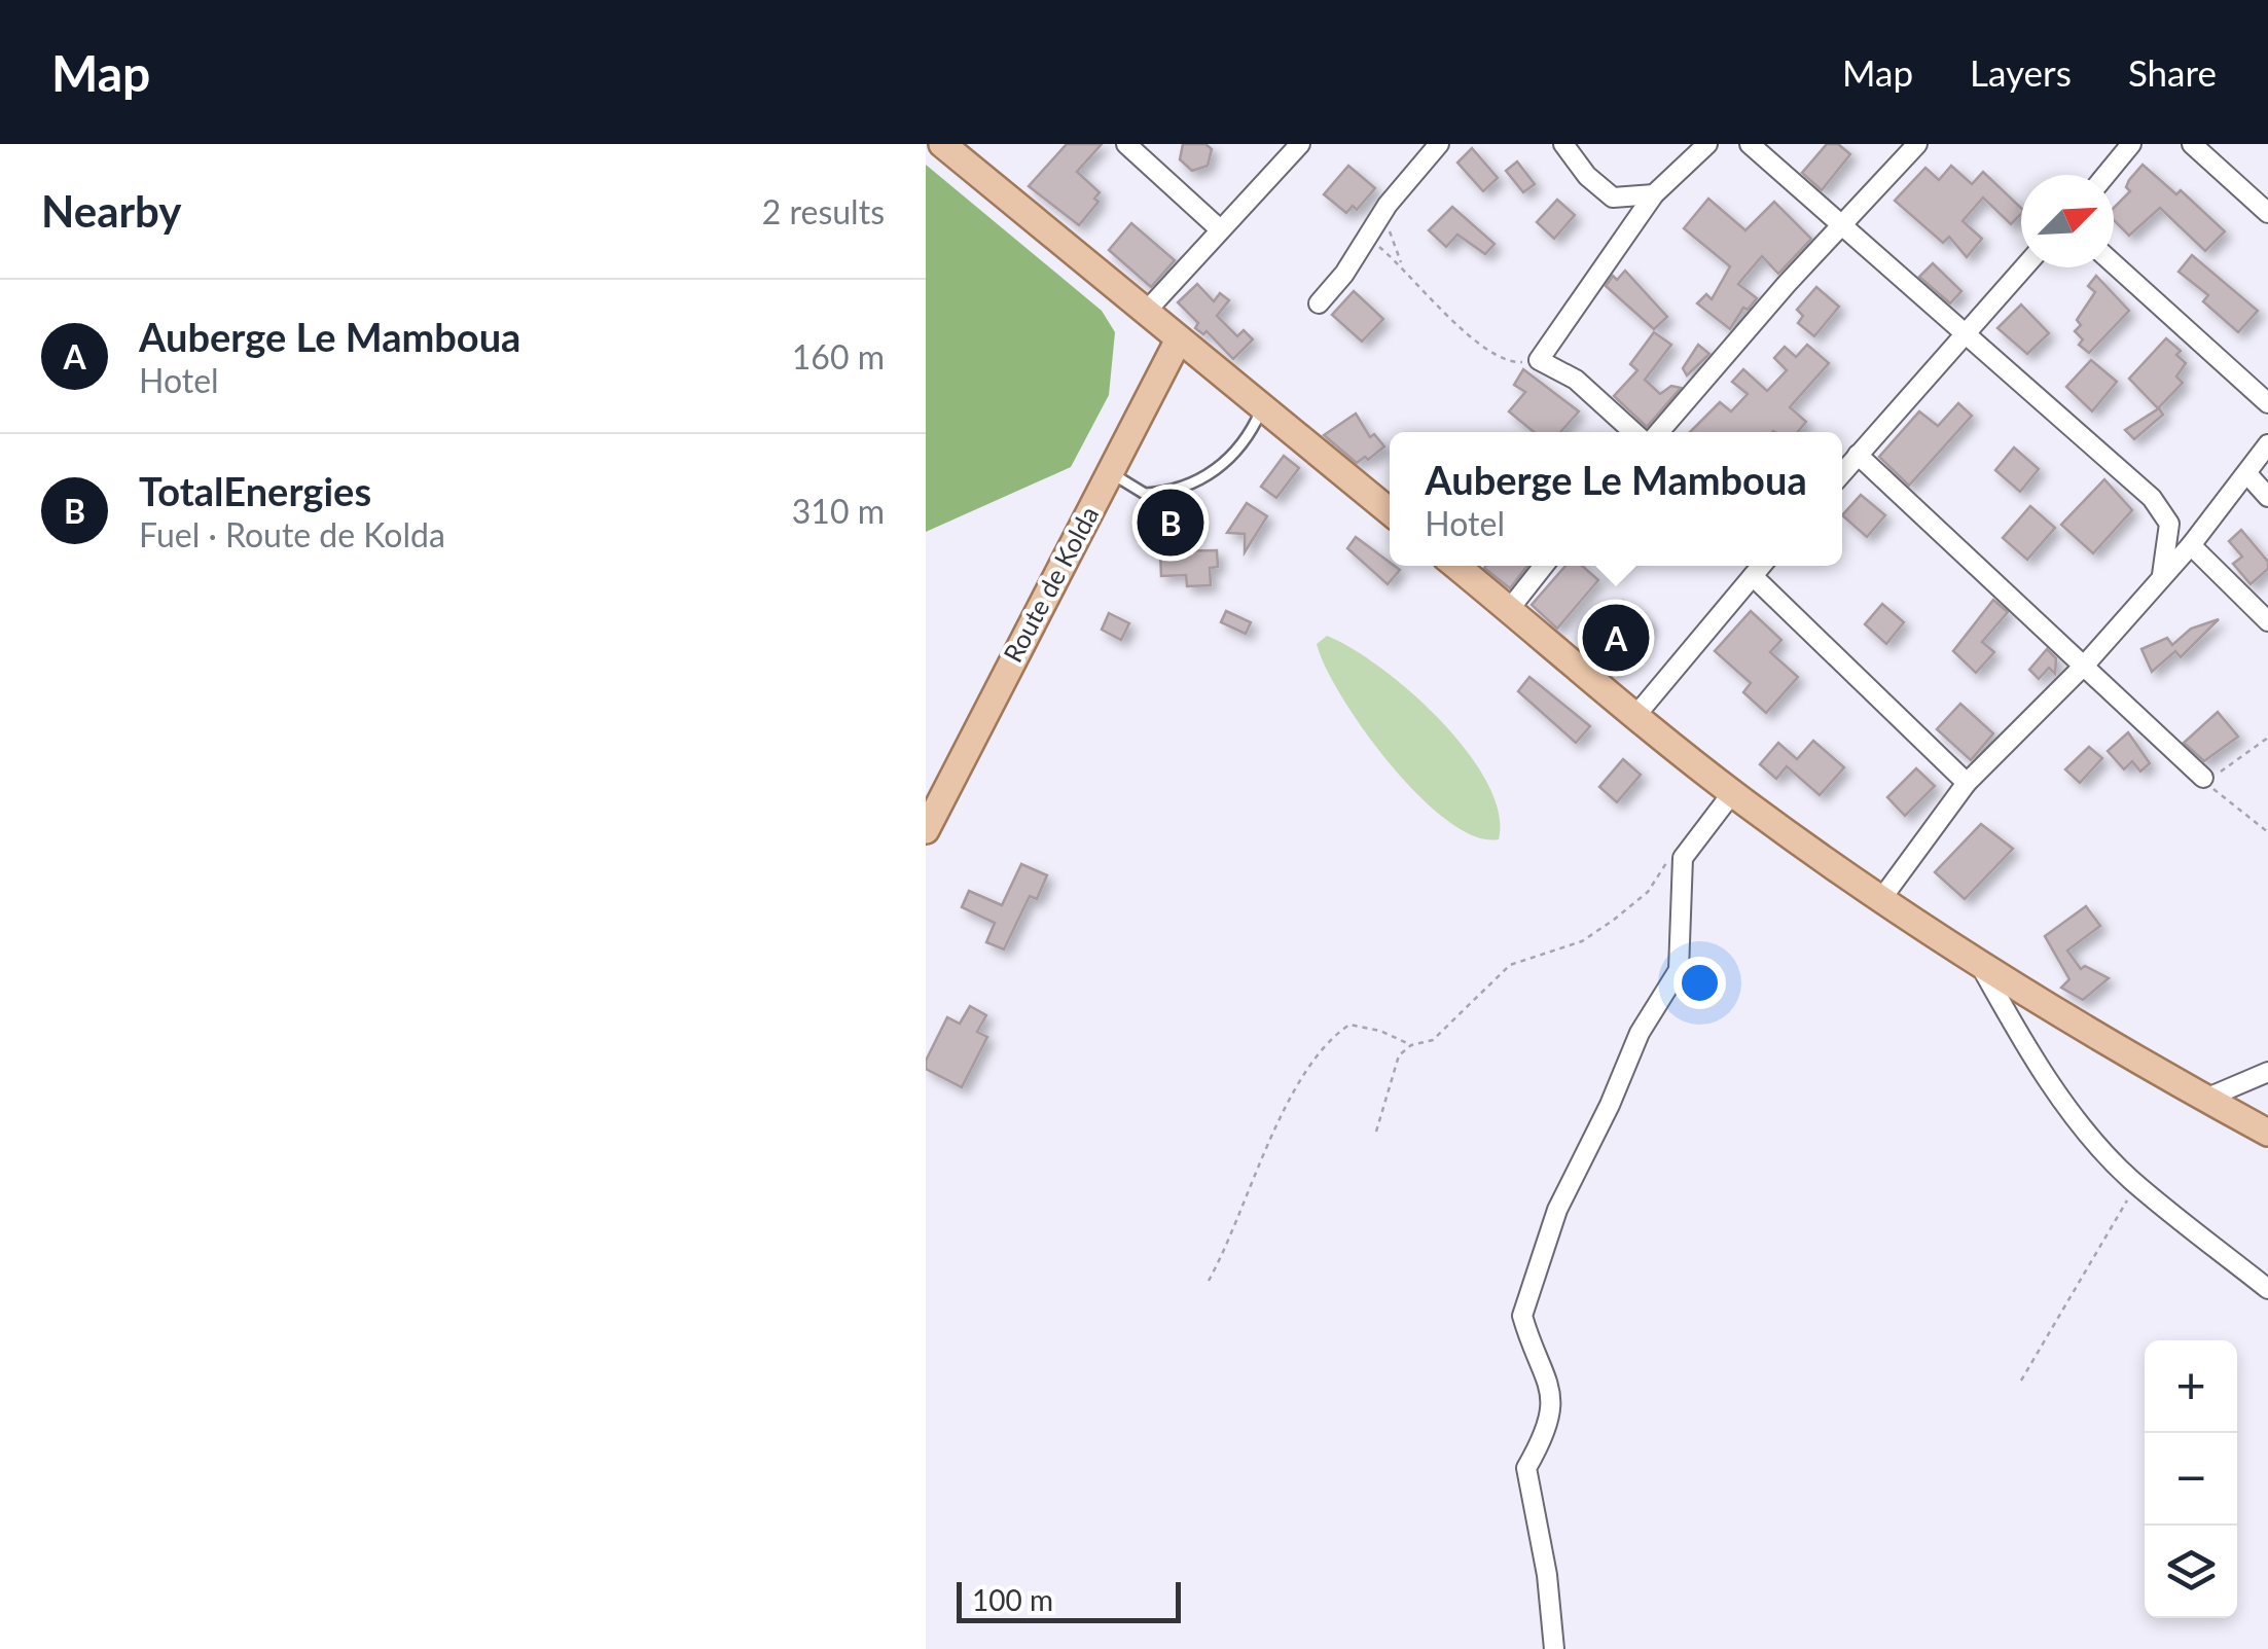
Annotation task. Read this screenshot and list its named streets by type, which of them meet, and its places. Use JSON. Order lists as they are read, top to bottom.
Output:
{
  "streets": {
    "main road": ["Route de Kolda"]
  },
  "scale_bar": "100 m",
  "north": "top right",
  "page": {
    "header": "Map",
    "nav": ["Map", "Layers", "Share"],
    "heading": ["Nearby", "2 results"],
    "list": [
      {
        "mark": "A",
        "name": "Auberge Le Mamboua",
        "note": "Hotel",
        "value": "160 m"
      },
      {
        "mark": "B",
        "name": "TotalEnergies",
        "note": "Fuel · Route de Kolda",
        "value": "310 m"
      }
    ],
    "popup": ["Auberge Le Mamboua", "Hotel"],
    "pins": ["B", "A"],
    "map_buttons": ["+", "−"],
    "scale": "100 m"
  }
}
